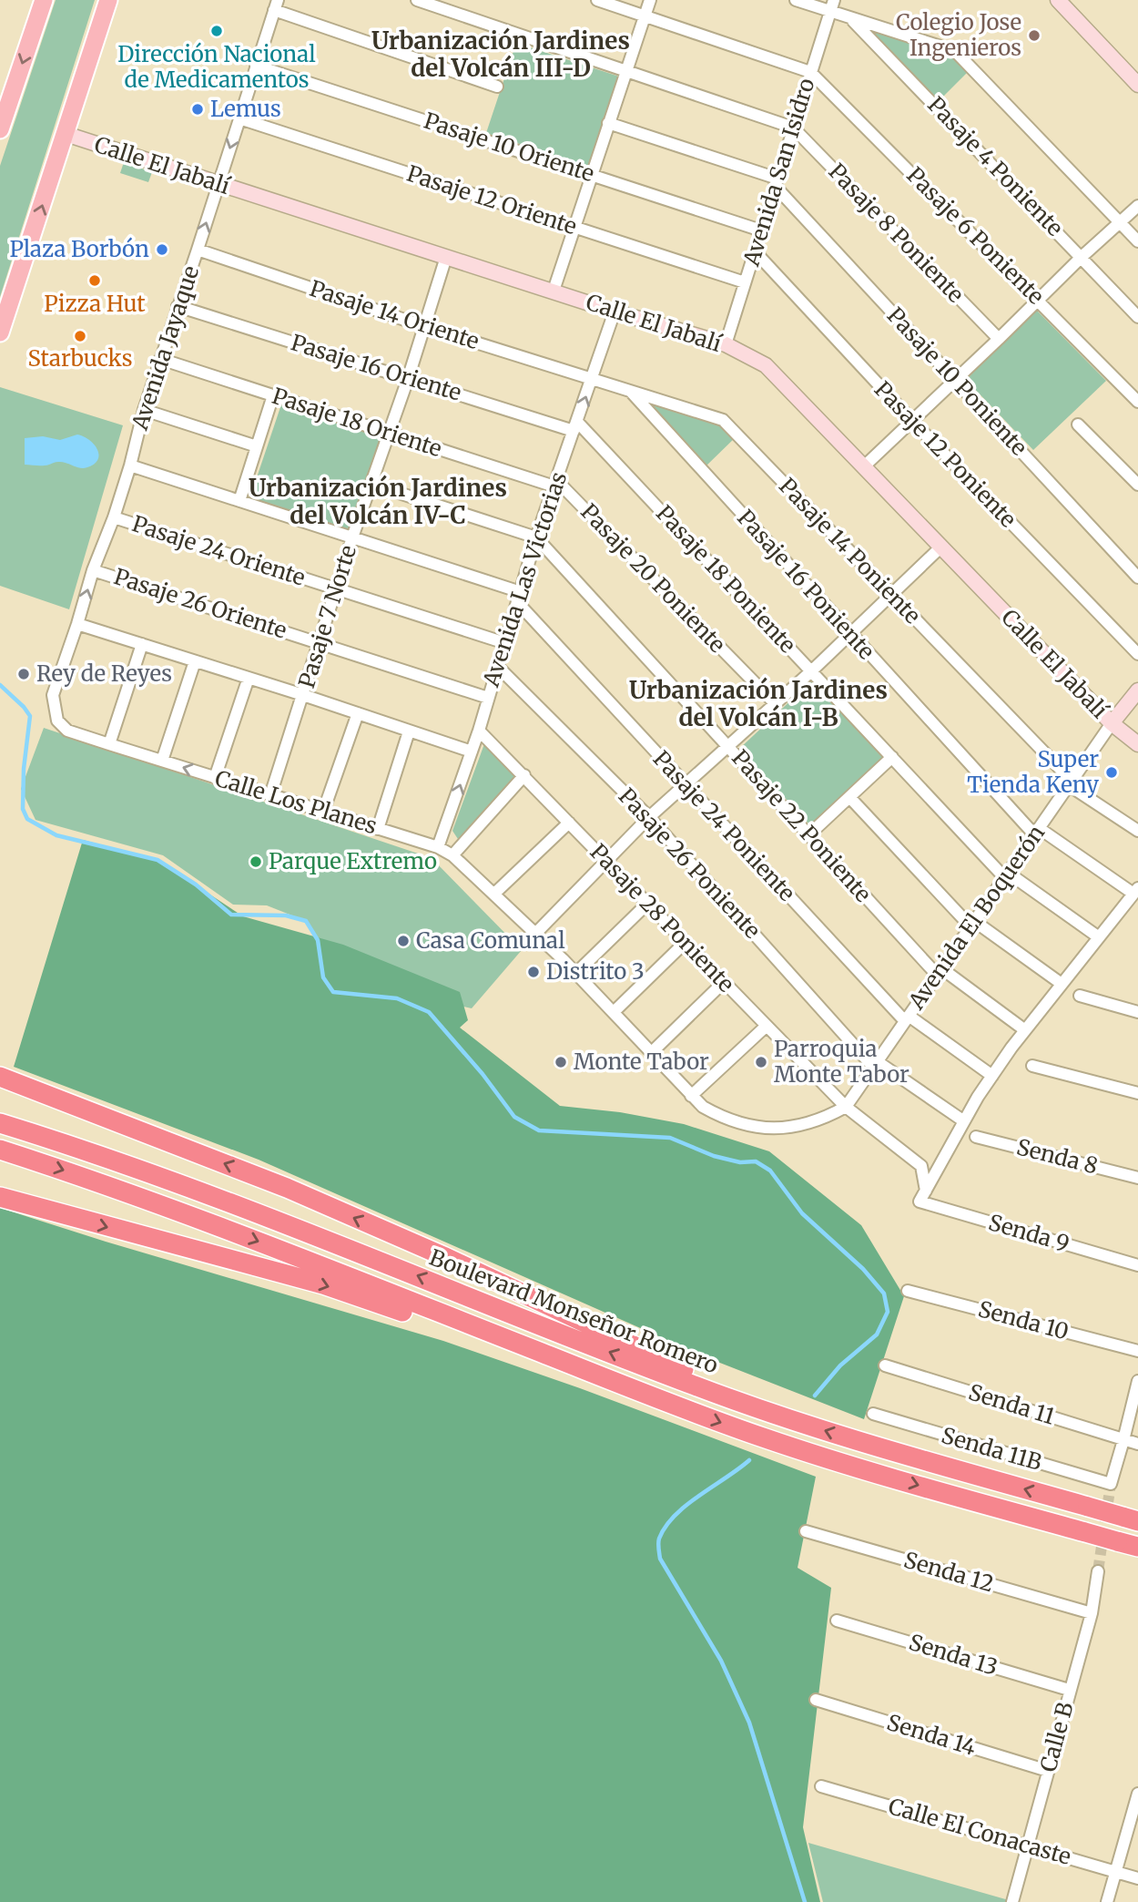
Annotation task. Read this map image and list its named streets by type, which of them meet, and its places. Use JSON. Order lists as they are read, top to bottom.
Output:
{
  "streets": {
    "highway": ["Boulevard Monseñor Romero"],
    "main road": ["Calle El Jabalí", "Avenida El Boquerón"],
    "street": [
      "Pasaje 10 Oriente",
      "Pasaje 4 Poniente",
      "Avenida San Isidro",
      "Pasaje 12 Oriente",
      "Pasaje 8 Poniente",
      "Pasaje 6 Poniente",
      "Pasaje 14 Oriente",
      "Avenida Jayaque",
      "Pasaje 16 Oriente",
      "Pasaje 10 Poniente",
      "Pasaje 18 Oriente",
      "Pasaje 12 Poniente",
      "Pasaje 24 Oriente",
      "Pasaje 14 Poniente",
      "Pasaje 20 Poniente",
      "Avenida Las Victorias",
      "Pasaje 18 Poniente",
      "Pasaje 16 Poniente",
      "Pasaje 26 Oriente",
      "Pasaje 7 Norte",
      "Calle Los Planes",
      "Pasaje 24 Poniente",
      "Pasaje 22 Poniente",
      "Pasaje 26 Poniente",
      "Pasaje 28 Poniente",
      "Senda 8",
      "Senda 9",
      "Senda 10",
      "Senda 11",
      "Senda 11B",
      "Senda 12",
      "Senda 13",
      "Senda 14",
      "Calle B",
      "Calle El Conacaste"
    ]
  },
  "crossings": [
    ["Pasaje 10 Oriente", "Avenida San Isidro"],
    ["Pasaje 10 Oriente", "Avenida Jayaque"],
    ["Calle El Jabalí", "Avenida San Isidro"],
    ["Calle El Jabalí", "Avenida Jayaque"],
    ["Calle El Jabalí", "Avenida Las Victorias"],
    ["Calle El Jabalí", "Pasaje 7 Norte"],
    ["Calle El Jabalí", "Avenida El Boquerón"],
    ["Avenida San Isidro", "Pasaje 12 Oriente"],
    ["Avenida San Isidro", "Pasaje 8 Poniente"],
    ["Avenida San Isidro", "Pasaje 6 Poniente"],
    ["Avenida San Isidro", "Pasaje 10 Poniente"],
    ["Avenida San Isidro", "Pasaje 12 Poniente"],
    ["Pasaje 12 Oriente", "Avenida Jayaque"],
    ["Pasaje 14 Oriente", "Avenida Jayaque"],
    ["Pasaje 14 Oriente", "Pasaje 14 Poniente"],
    ["Pasaje 14 Oriente", "Avenida Las Victorias"],
    ["Pasaje 14 Oriente", "Pasaje 7 Norte"],
    ["Avenida Jayaque", "Pasaje 16 Oriente"],
    ["Avenida Jayaque", "Pasaje 18 Oriente"],
    ["Avenida Jayaque", "Pasaje 24 Oriente"],
    ["Avenida Jayaque", "Pasaje 26 Oriente"],
    ["Avenida Jayaque", "Calle Los Planes"],
    ["Pasaje 16 Oriente", "Avenida Las Victorias"],
    ["Pasaje 16 Oriente", "Pasaje 18 Poniente"],
    ["Pasaje 16 Oriente", "Pasaje 7 Norte"],
    ["Pasaje 18 Oriente", "Pasaje 20 Poniente"],
    ["Pasaje 18 Oriente", "Avenida Las Victorias"],
    ["Pasaje 18 Oriente", "Pasaje 7 Norte"],
    ["Pasaje 24 Oriente", "Avenida Las Victorias"],
    ["Pasaje 24 Oriente", "Pasaje 7 Norte"],
    ["Pasaje 14 Poniente", "Avenida Las Victorias"],
    ["Pasaje 14 Poniente", "Pasaje 16 Poniente"],
    ["Pasaje 14 Poniente", "Avenida El Boquerón"],
    ["Pasaje 20 Poniente", "Avenida Las Victorias"],
    ["Avenida Las Victorias", "Pasaje 18 Poniente"],
    ["Avenida Las Victorias", "Pasaje 26 Oriente"],
    ["Avenida Las Victorias", "Calle Los Planes"],
    ["Avenida Las Victorias", "Pasaje 24 Poniente"],
    ["Avenida Las Victorias", "Pasaje 22 Poniente"],
    ["Avenida Las Victorias", "Pasaje 26 Poniente"],
    ["Avenida Las Victorias", "Pasaje 28 Poniente"],
    ["Pasaje 18 Poniente", "Avenida El Boquerón"],
    ["Pasaje 16 Poniente", "Avenida El Boquerón"],
    ["Pasaje 26 Oriente", "Pasaje 7 Norte"],
    ["Pasaje 7 Norte", "Calle Los Planes"],
    ["Calle Los Planes", "Avenida El Boquerón"],
    ["Pasaje 24 Poniente", "Avenida El Boquerón"],
    ["Pasaje 22 Poniente", "Avenida El Boquerón"],
    ["Pasaje 26 Poniente", "Avenida El Boquerón"],
    ["Avenida El Boquerón", "Pasaje 28 Poniente"],
    ["Pasaje 28 Poniente", "Senda 9"],
    ["Senda 11", "Senda 11B"],
    ["Senda 12", "Calle B"],
    ["Senda 13", "Calle B"],
    ["Senda 14", "Calle B"],
    ["Calle B", "Calle El Conacaste"]
  ],
  "districts": ["Urbanización Jardines del Volcán III-D", "Urbanización Jardines del Volcán IV-C", "Urbanización Jardines del Volcán I-B"],
  "places": [
    "Dirección Nacional de Medicamentos",
    "Colegio Jose Ingenieros",
    "Lemus",
    "Plaza Borbón",
    "Pizza Hut",
    "Starbucks",
    "Rey de Reyes",
    "Super Tienda Keny",
    "Parque Extremo",
    "Casa Comunal",
    "Distrito 3",
    "Monte Tabor",
    "Parroquia Monte Tabor"
  ]
}
